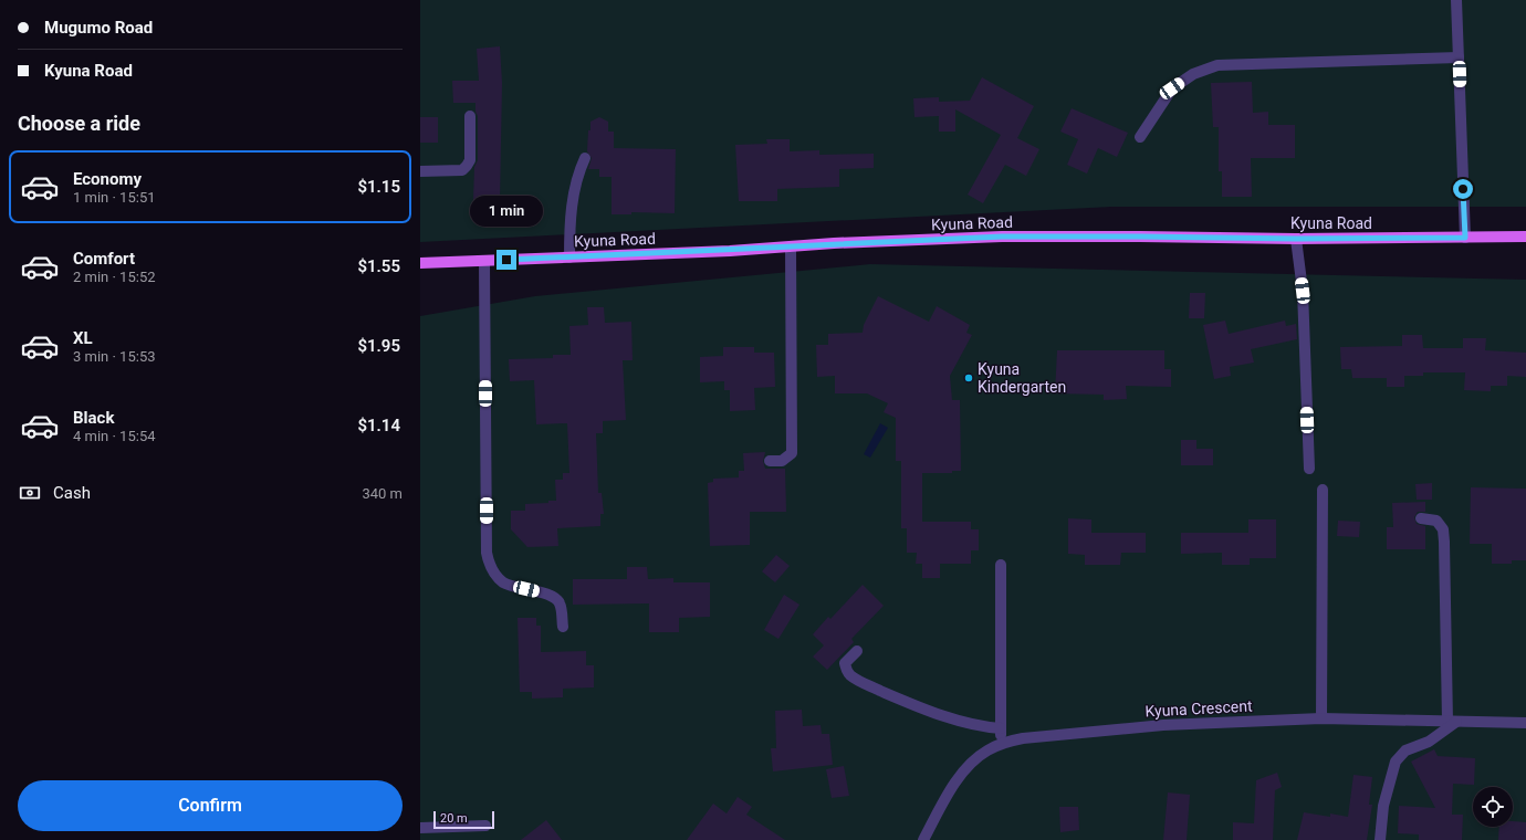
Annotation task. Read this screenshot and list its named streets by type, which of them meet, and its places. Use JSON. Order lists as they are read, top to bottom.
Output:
{
  "streets": {
    "main road": ["Kyuna Road"],
    "street": ["Kyuna Crescent"]
  },
  "places": ["Kyuna Kindergarten"],
  "scale_bar": "20 m",
  "page": {
    "banner": ["Mugumo Road", "Kyuna Road"],
    "heading": "Choose a ride",
    "list": [
      {
        "name": "Economy",
        "note": "1 min · 15:51",
        "value": "$1.15"
      },
      {
        "name": "Comfort",
        "note": "2 min · 15:52",
        "value": "$1.55"
      },
      {
        "name": "XL",
        "note": "3 min · 15:53",
        "value": "$1.95"
      },
      {
        "name": "Black",
        "note": "4 min · 15:54",
        "value": "$1.14"
      }
    ],
    "bubble": "1 min",
    "pay": ["Cash", "340 m"],
    "buttons": "Confirm",
    "scale": "20 m"
  }
}
